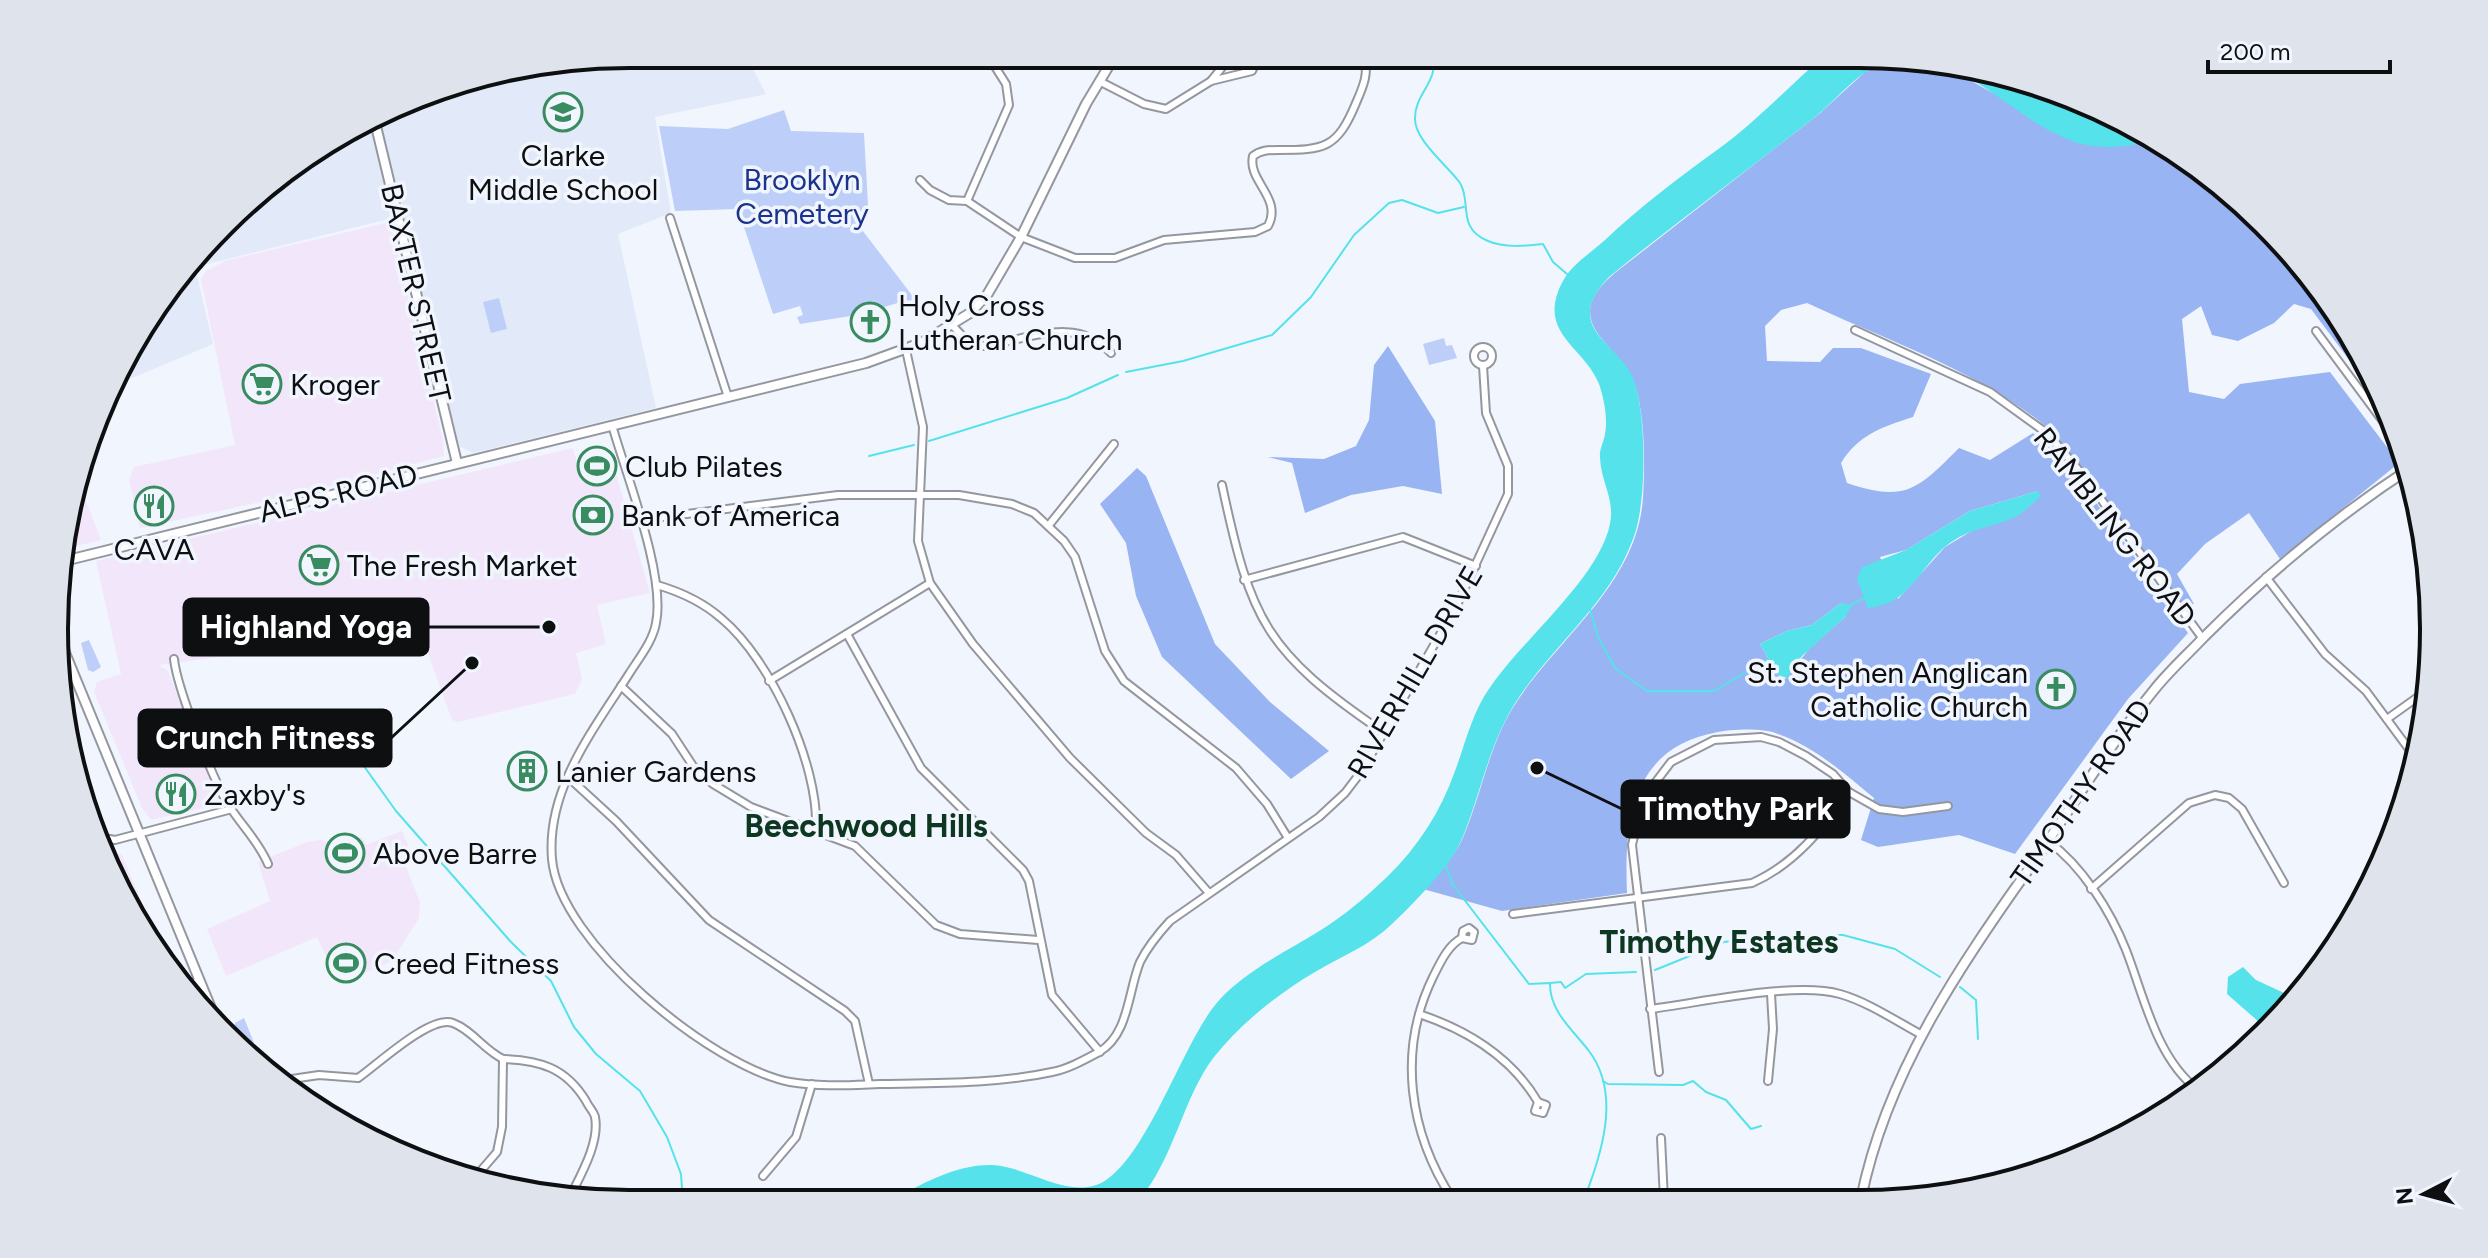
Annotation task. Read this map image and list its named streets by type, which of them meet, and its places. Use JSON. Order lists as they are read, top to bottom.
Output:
{
  "streets": {
    "main road": ["BAXTER STREET", "ALPS ROAD", "TIMOTHY ROAD"],
    "street": ["RAMBLING ROAD", "RIVERHILL DRIVE"]
  },
  "crossings": [
    ["BAXTER STREET", "ALPS ROAD"],
    ["RAMBLING ROAD", "TIMOTHY ROAD"]
  ],
  "districts": ["Beechwood Hills", "Timothy Estates"],
  "parks": ["Brooklyn Cemetery"],
  "places": {
    "school or university": ["Clarke Middle School"],
    "church": ["Holy Cross Lutheran Church", "St. Stephen Anglican Catholic Church"],
    "supermarket": ["Kroger", "The Fresh Market"],
    "sports": ["Club Pilates", "Above Barre", "Creed Fitness"],
    "restaurant": ["CAVA", "Zaxby's"],
    "bank": ["Bank of America"],
    "other": ["Highland Yoga", "Crunch Fitness", "Timothy Park"],
    "building": ["Lanier Gardens"]
  },
  "scale_bar": "200 m",
  "north": "left"
}
